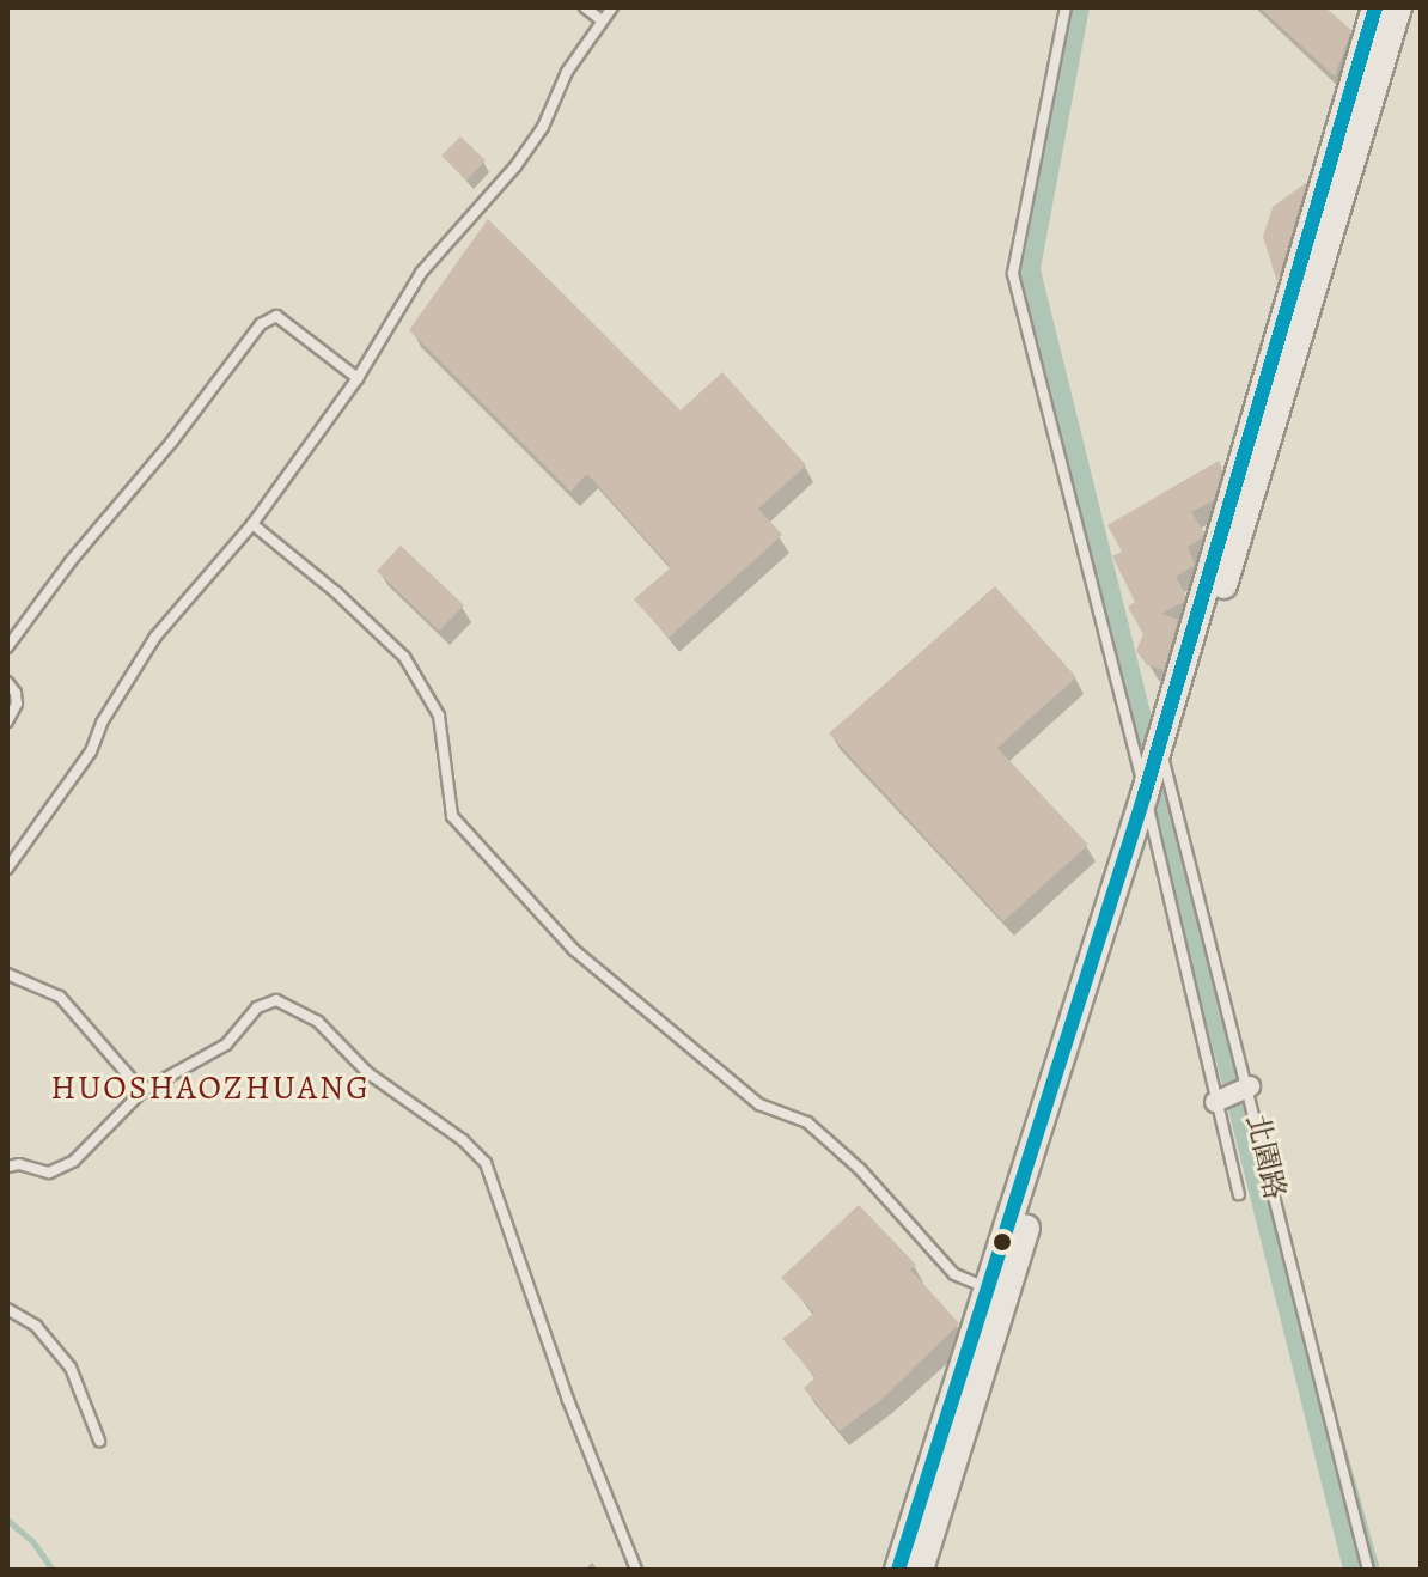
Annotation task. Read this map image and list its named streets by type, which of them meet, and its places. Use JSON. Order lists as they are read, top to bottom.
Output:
{
  "streets": {
    "lane": ["北園路"]
  },
  "districts": ["HUOSHAOZHUANG"]
}
